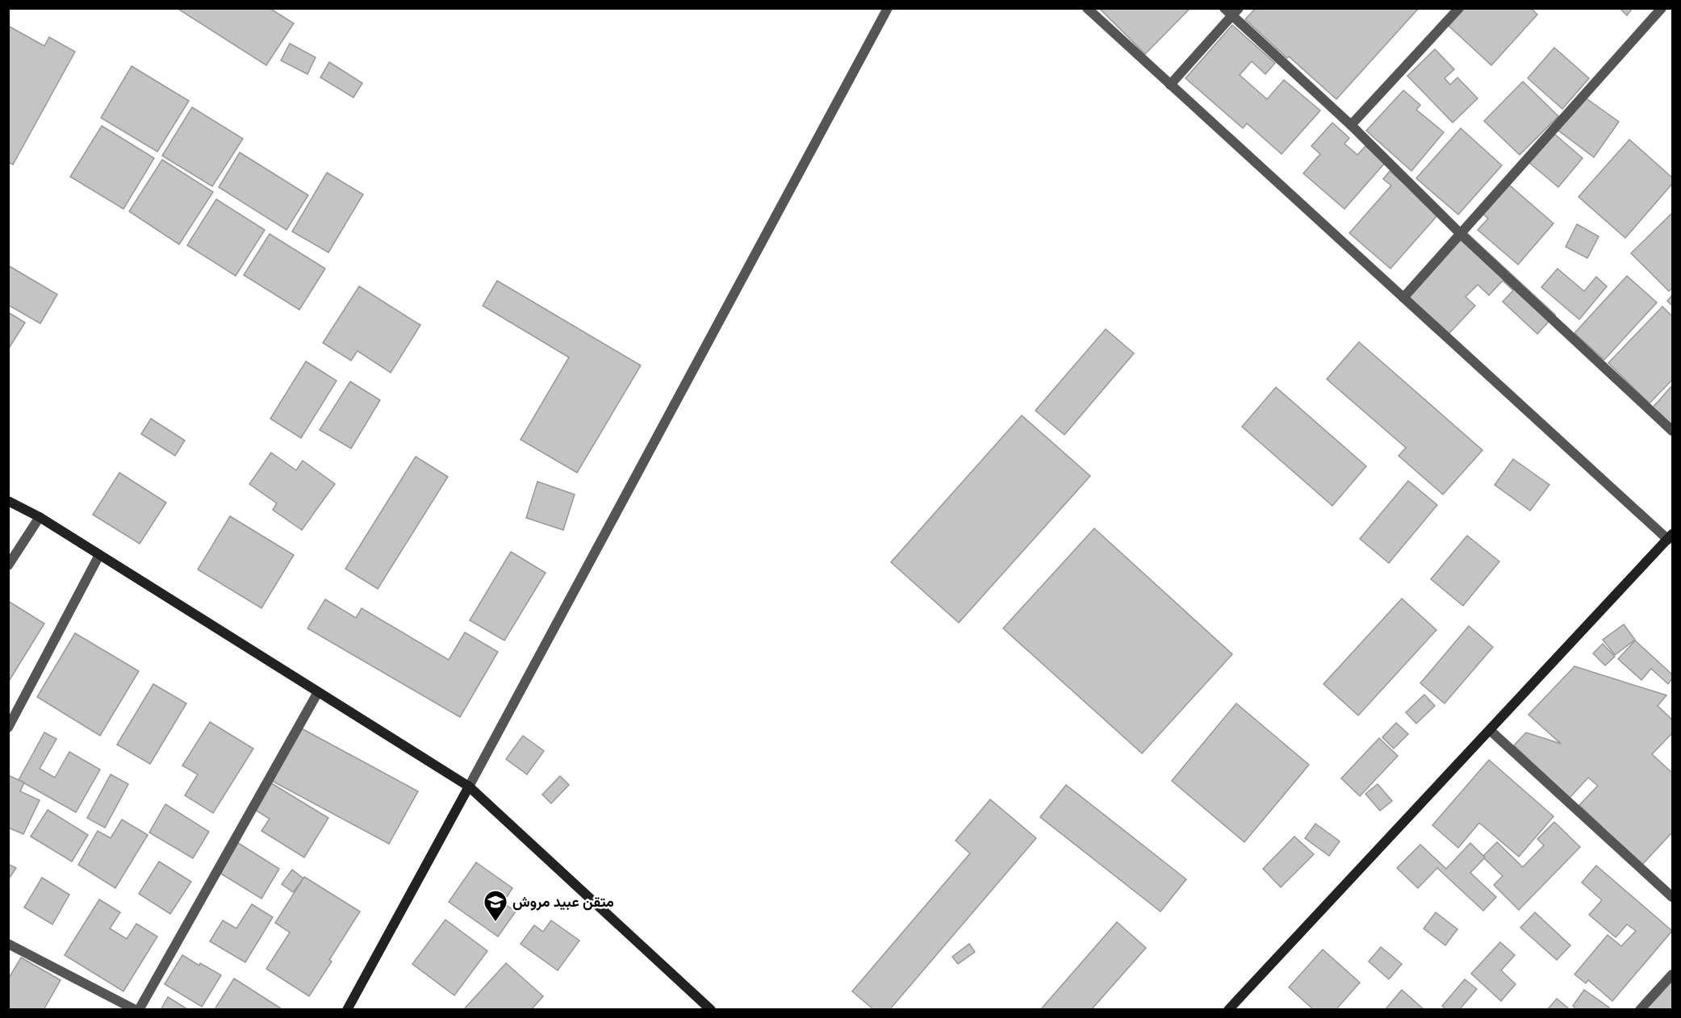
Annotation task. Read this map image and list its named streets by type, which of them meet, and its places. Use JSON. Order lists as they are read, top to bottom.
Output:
{
  "places": {
    "school or university": ["متقن عبيد مروش"]
  }
}
